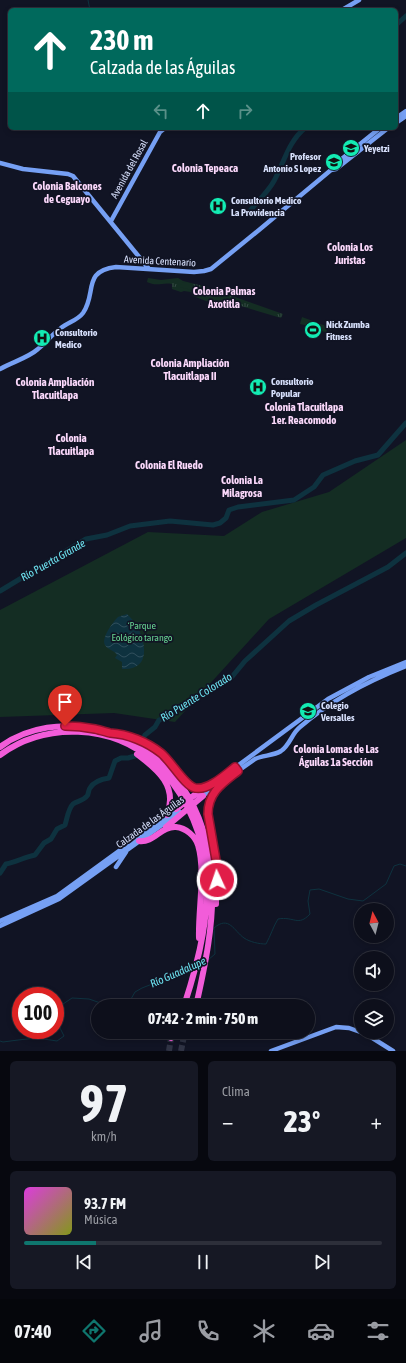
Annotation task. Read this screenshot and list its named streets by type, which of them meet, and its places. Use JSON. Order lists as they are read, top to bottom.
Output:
{
  "streets": {
    "main road": ["Avenida del Rosal", "Avenida Centenario", "Calzada de las Águilas"]
  },
  "districts": [
    "Colonia Tepeaca",
    "Colonia Balcones de Ceguayo",
    "Colonia Los Juristas",
    "Colonia Palmas Axotitla",
    "Colonia Ampliación Tlacuitlapa II",
    "Colonia Ampliación Tlacuitlapa",
    "Colonia Tlacuitlapa 1er. Reacomodo",
    "Colonia Tlacuitlapa",
    "Colonia El Ruedo",
    "Colonia La Milagrosa",
    "Colonia Lomas de Las Águilas 1a Sección"
  ],
  "water": ["Río Puerta Grande", "Río Puente Colorado", "Río Guadalupe"],
  "parks": ["´Parque Eológico tarango"],
  "places": {
    "school or university": ["Yeyetzi", "Profesor Antonio S Lopez", "Colegio Versalles"],
    "hospital": ["Consultorio Medico La Providencia", "Consultorio Medico", "Consultorio Popular"],
    "sports": ["Nick Zumba Fitness"]
  },
  "north": "top",
  "page": {
    "turn": ["230 m", "Calzada de las Águilas"],
    "limit": "100",
    "trip": "07:42 · 2 min · 750 m",
    "tile": [
      ["97", "km/h"],
      "Clima"
    ],
    "heat": ["−", "23°", "+"],
    "song": ["93.7 FM", "Música"],
    "tabs": "07:40"
  }
}
